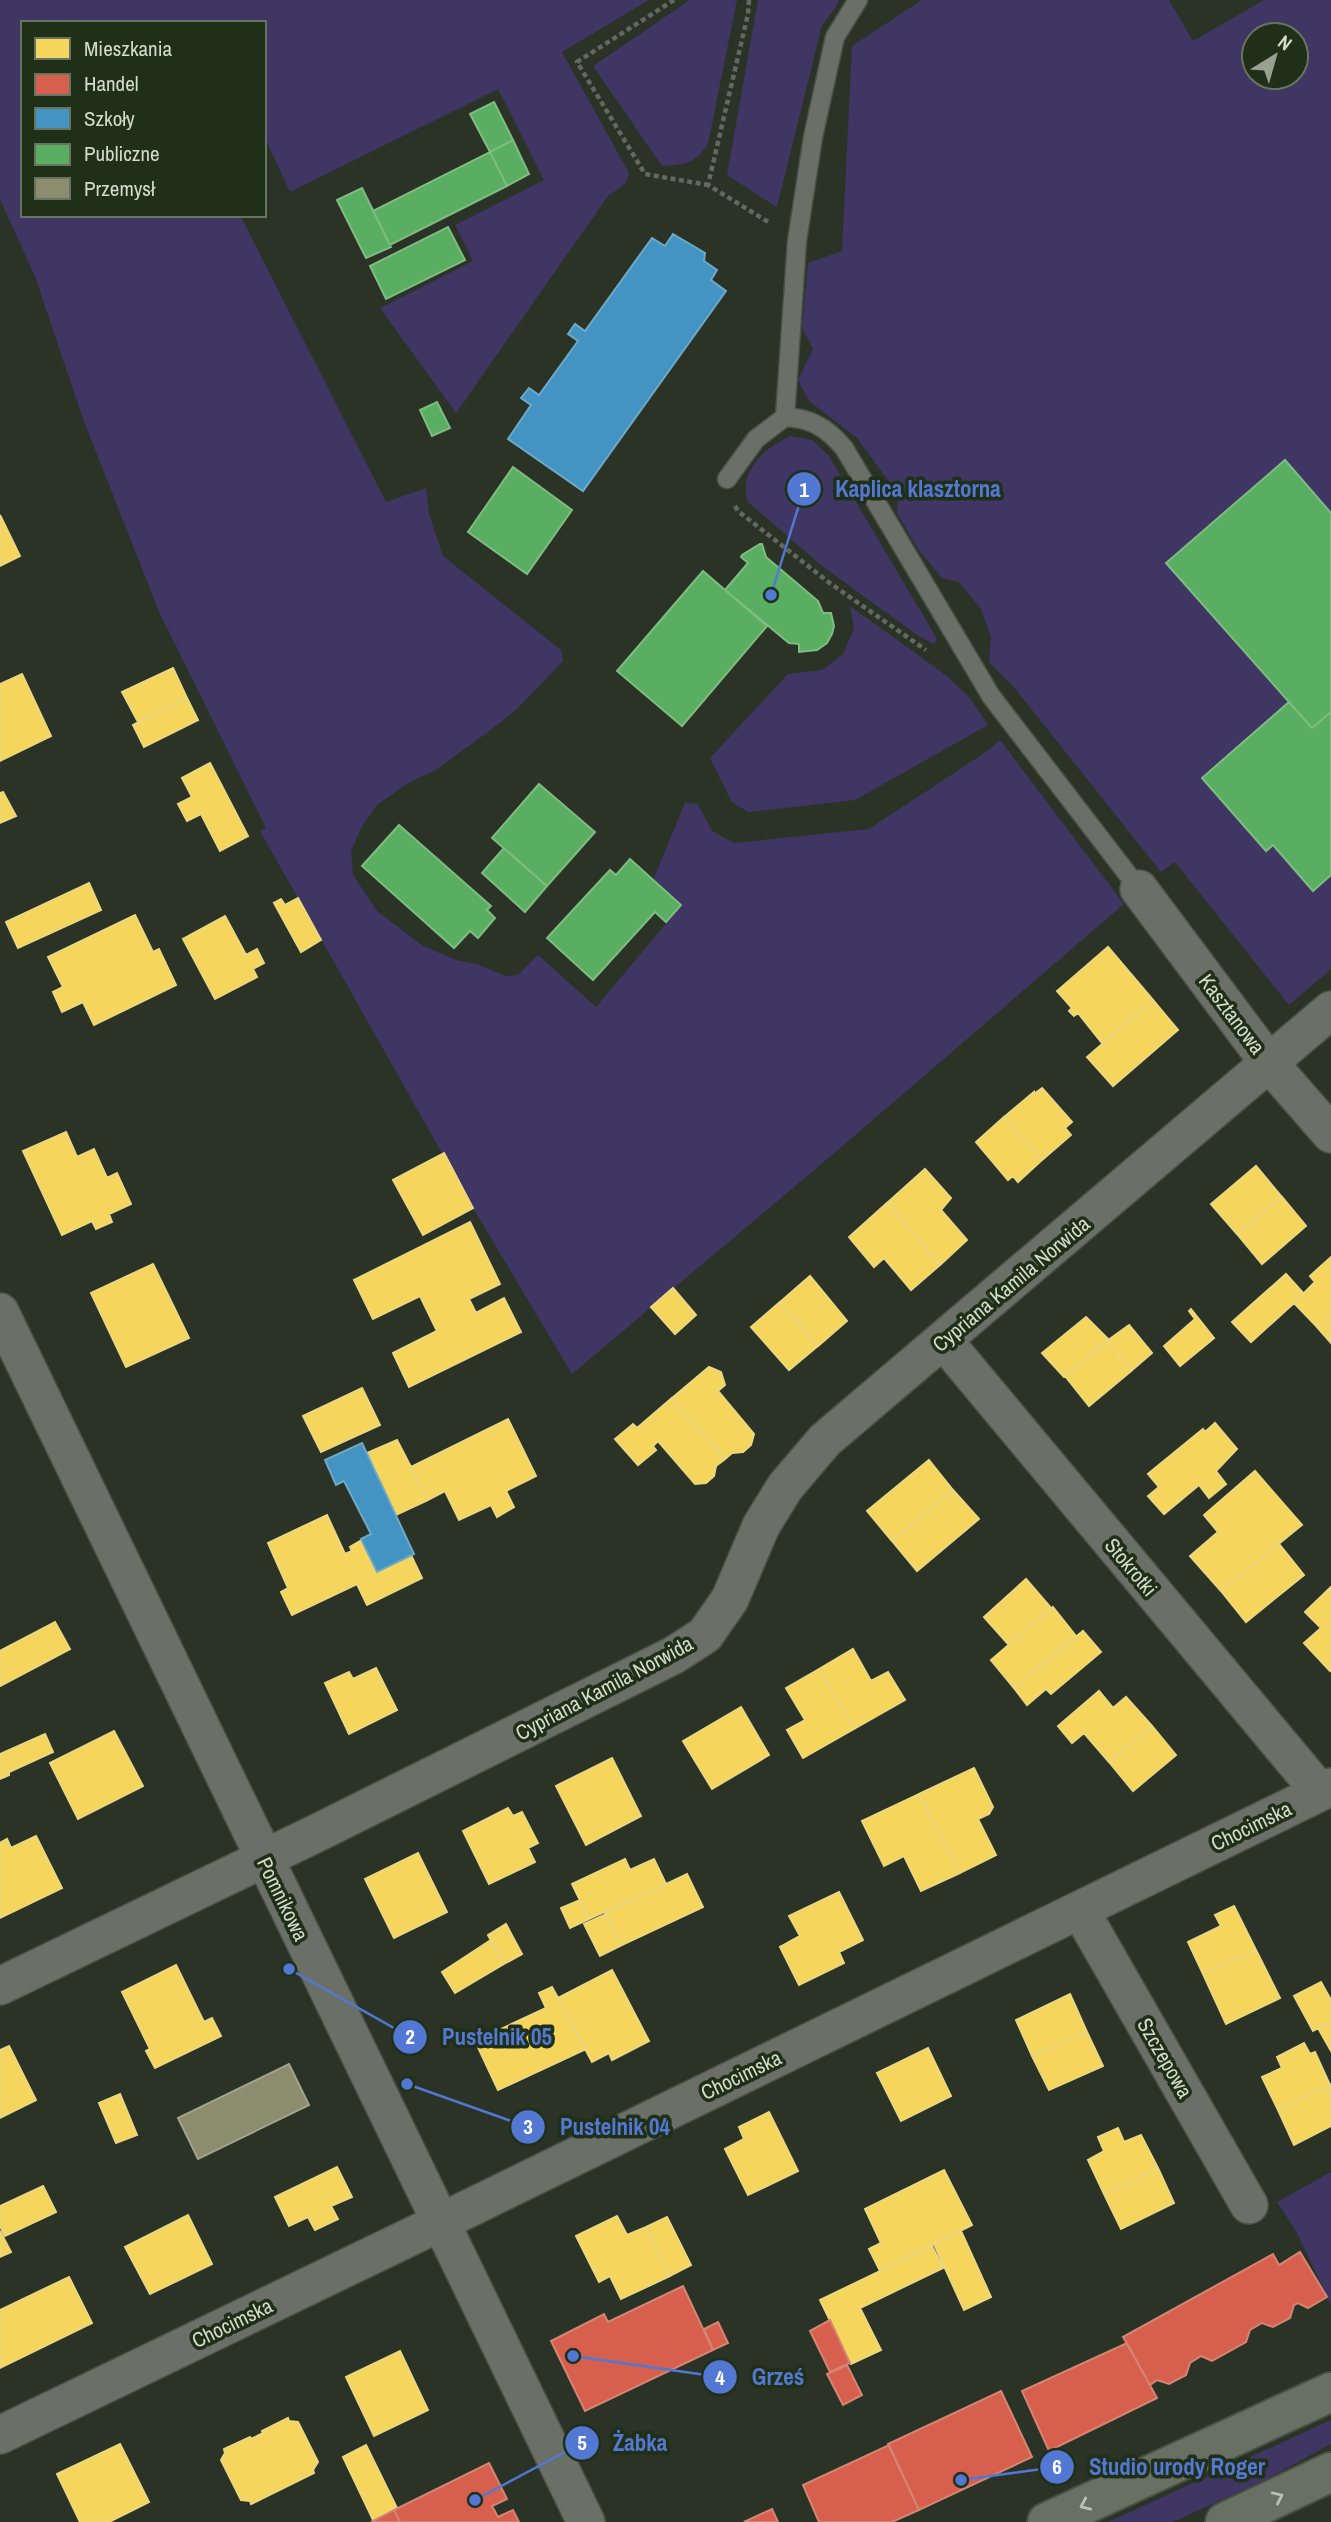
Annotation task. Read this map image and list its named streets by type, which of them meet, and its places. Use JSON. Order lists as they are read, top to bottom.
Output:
{
  "streets": {
    "street": [
      "Kasztanowa",
      "Cypriana Kamila Norwida",
      "Stokrotki",
      "Chocimska",
      "Pomnikowa",
      "Szczepowa"
    ]
  },
  "crossings": [
    ["Kasztanowa", "Cypriana Kamila Norwida"],
    ["Cypriana Kamila Norwida", "Stokrotki"],
    ["Cypriana Kamila Norwida", "Pomnikowa"],
    ["Stokrotki", "Chocimska"],
    ["Chocimska", "Pomnikowa"],
    ["Chocimska", "Szczepowa"]
  ],
  "places": [
    "Kaplica klasztorna",
    "Pustelnik 05",
    "Pustelnik 04",
    "Grześ",
    "Studio urody Roger",
    "Żabka"
  ],
  "legend": [
    "Mieszkania",
    "Handel",
    "Szkoły",
    "Publiczne",
    "Przemysł"
  ],
  "north": "top right"
}
